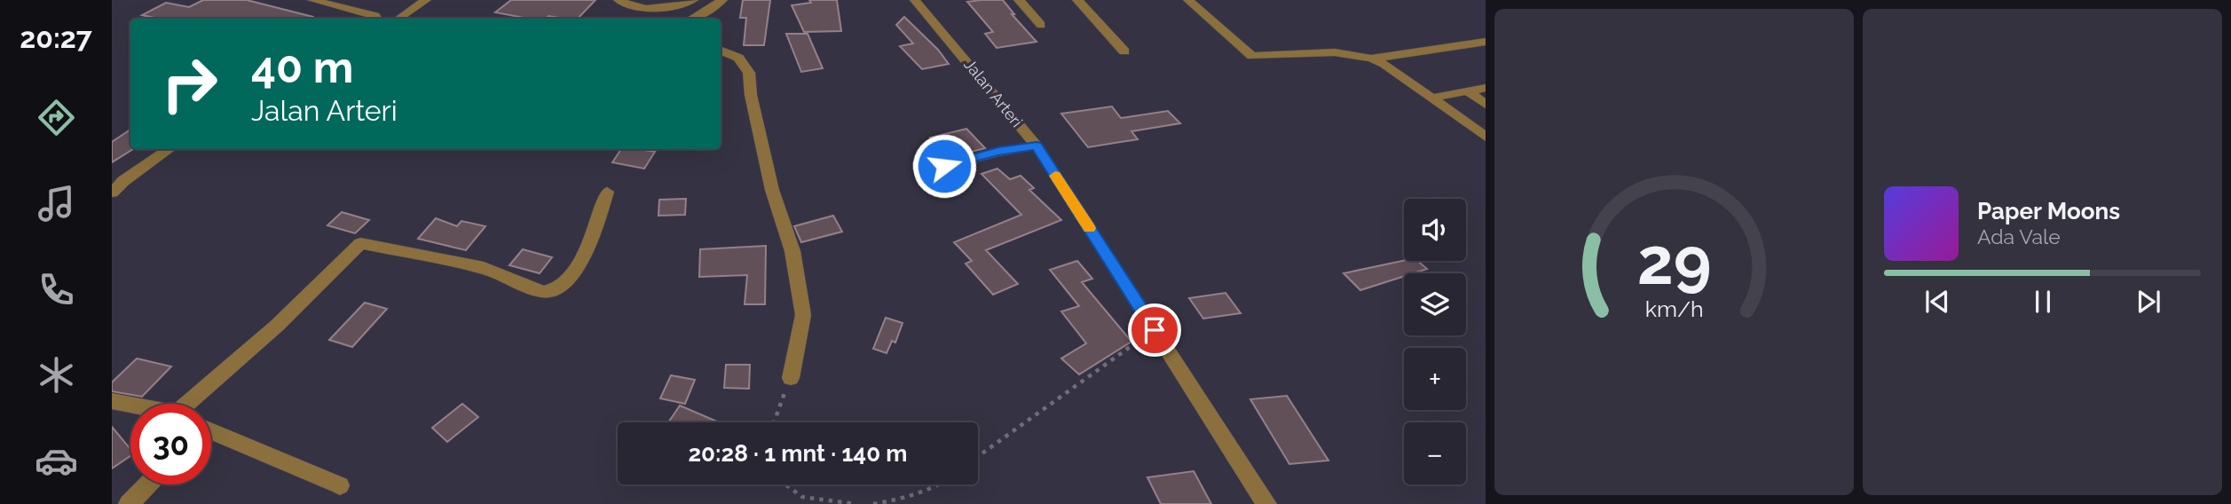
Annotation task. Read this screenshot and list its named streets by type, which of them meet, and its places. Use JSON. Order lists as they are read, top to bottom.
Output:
{
  "streets": {
    "street": ["Jalan Arteri"]
  },
  "page": {
    "tabs": "20:27",
    "turn": ["40 m", "Jalan Arteri"],
    "song": ["Paper Moons", "Ada Vale"],
    "map_buttons": ["+", "−"],
    "limit": "30",
    "trip": "20:28 · 1 mnt · 140 m",
    "gauge": ["29", "km/h"]
  }
}
